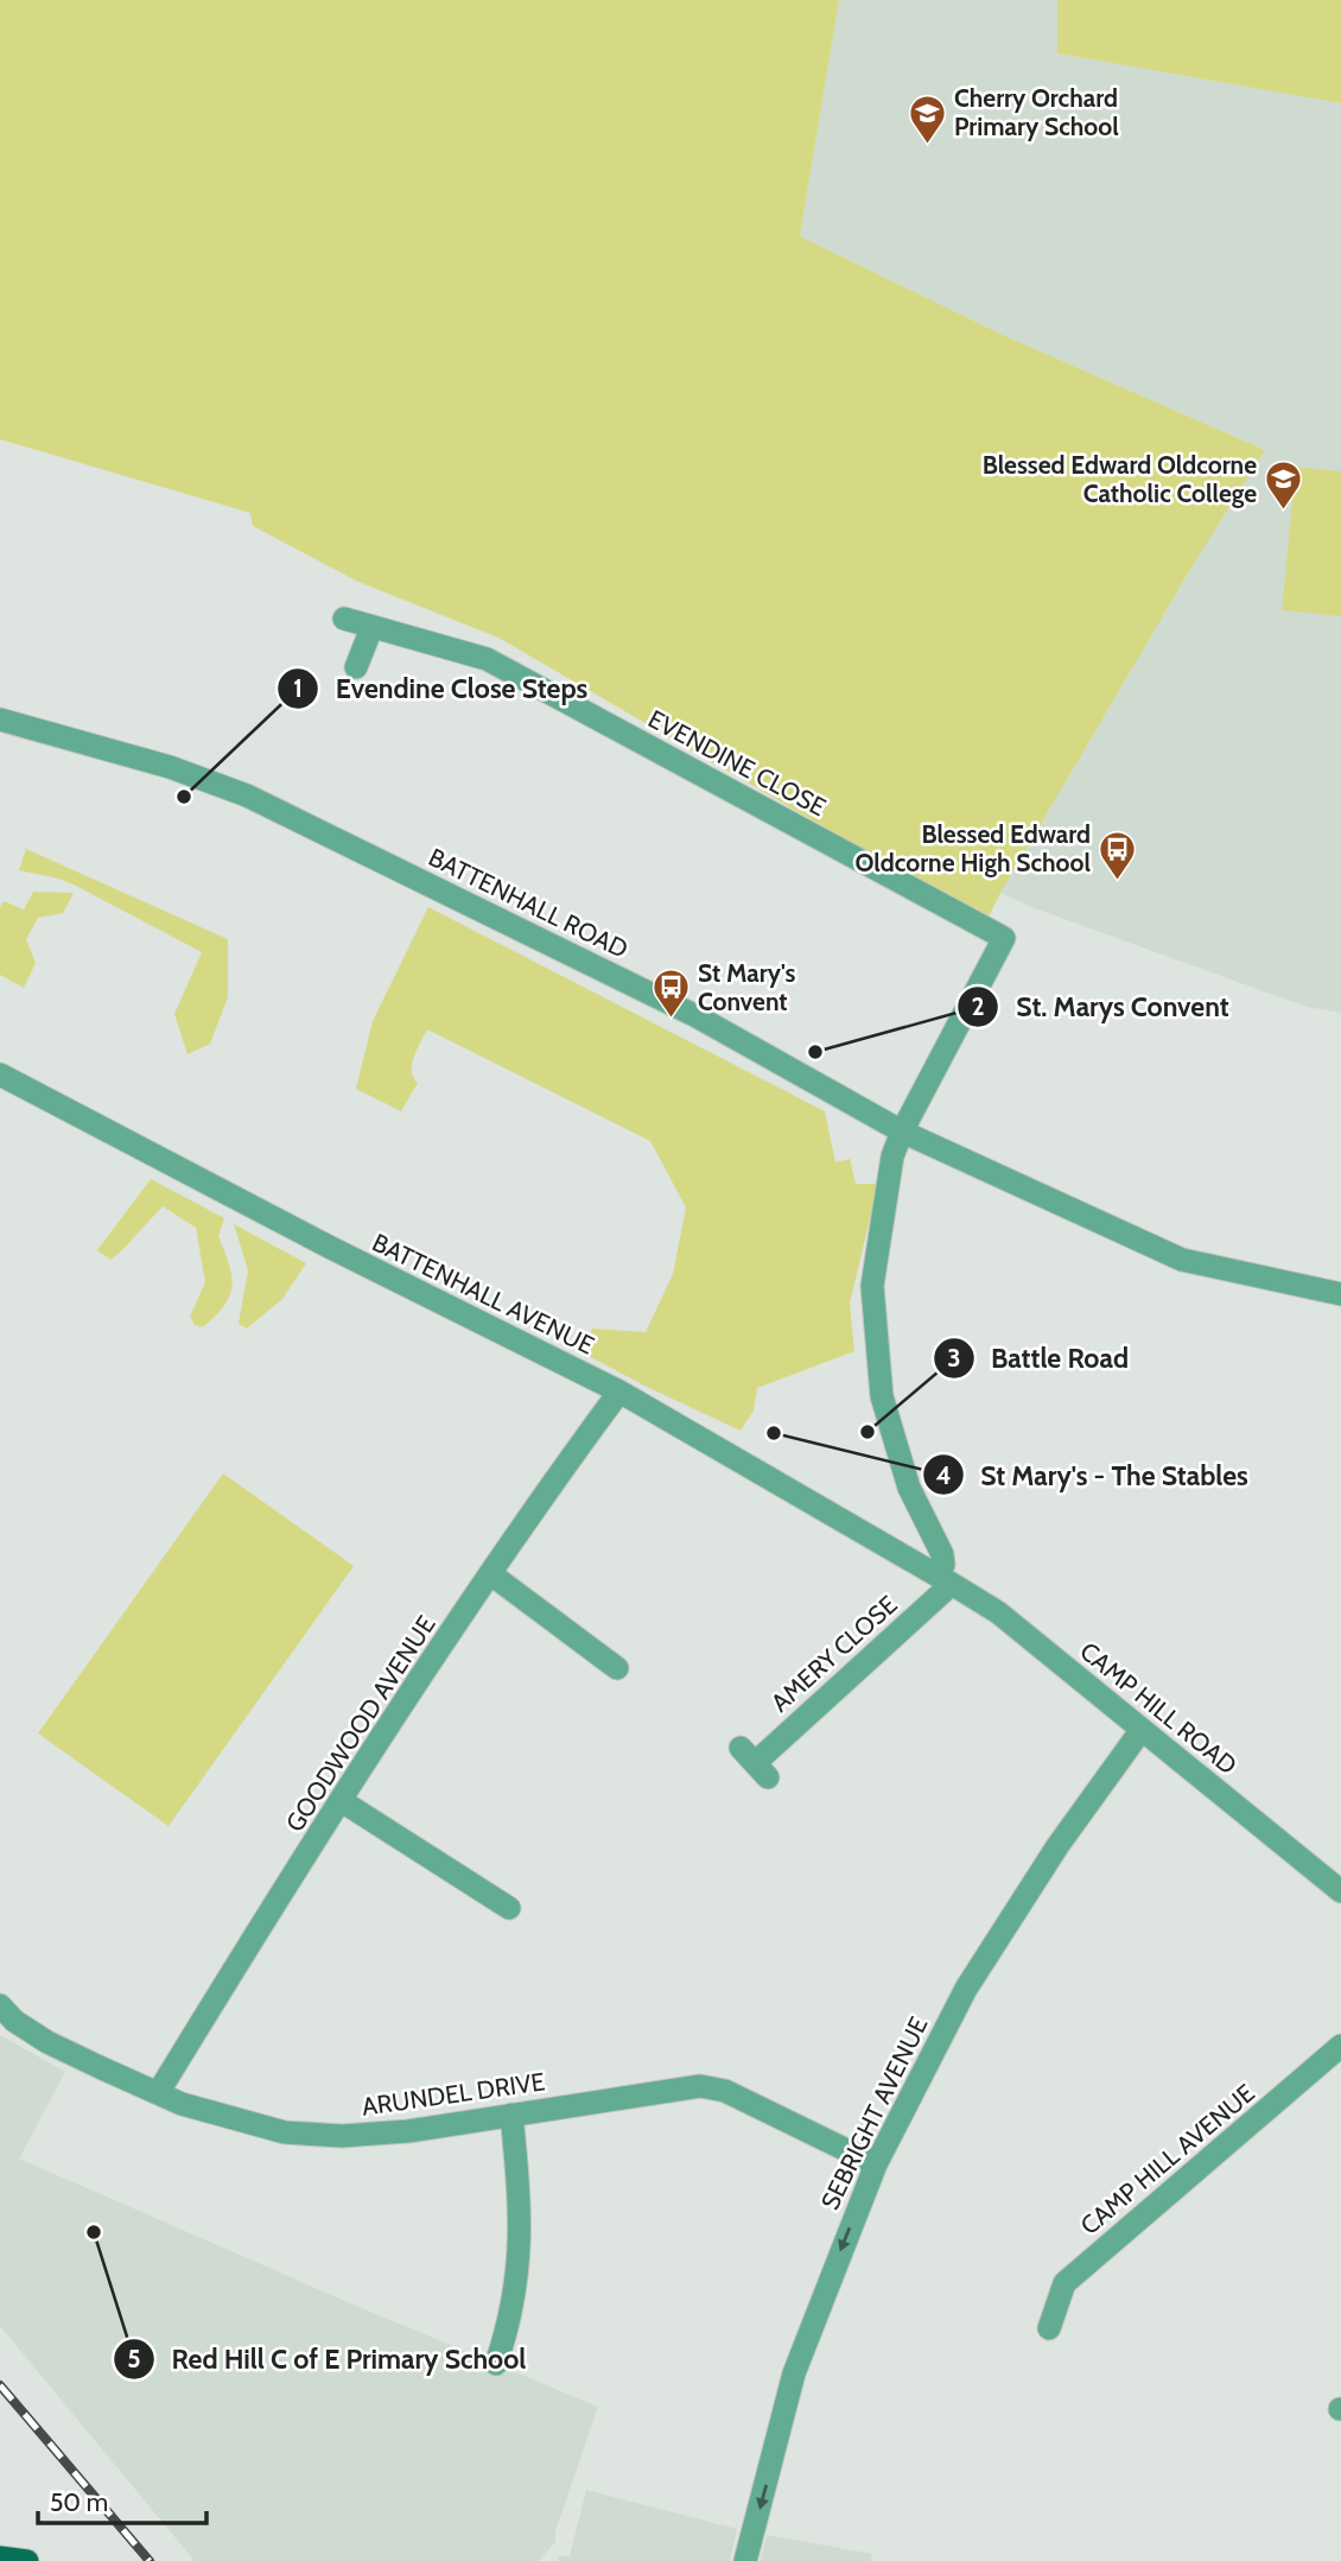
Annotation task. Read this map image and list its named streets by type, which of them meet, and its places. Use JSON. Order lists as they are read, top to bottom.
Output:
{
  "streets": {
    "street": [
      "EVENDINE CLOSE",
      "BATTENHALL ROAD",
      "BATTENHALL AVENUE",
      "AMERY CLOSE",
      "CAMP HILL ROAD",
      "GOODWOOD AVENUE",
      "ARUNDEL DRIVE",
      "SEBRIGHT AVENUE",
      "CAMP HILL AVENUE"
    ]
  },
  "crossings": [
    ["EVENDINE CLOSE", "BATTENHALL ROAD"],
    ["BATTENHALL AVENUE", "AMERY CLOSE"],
    ["BATTENHALL AVENUE", "CAMP HILL ROAD"],
    ["BATTENHALL AVENUE", "GOODWOOD AVENUE"],
    ["AMERY CLOSE", "CAMP HILL ROAD"],
    ["CAMP HILL ROAD", "SEBRIGHT AVENUE"],
    ["GOODWOOD AVENUE", "ARUNDEL DRIVE"],
    ["ARUNDEL DRIVE", "SEBRIGHT AVENUE"]
  ],
  "one_way": ["SEBRIGHT AVENUE"],
  "places": {
    "school or university": ["Cherry Orchard Primary School", "Blessed Edward Oldcorne Catholic College"],
    "other": [
      "Evendine Close Steps",
      "St. Marys Convent",
      "Battle Road",
      "St Mary's - The Stables",
      "Red Hill C of E Primary School"
    ],
    "bus stop": ["Blessed Edward Oldcorne High School", "St Mary's Convent"]
  },
  "scale_bar": "50 m"
}
